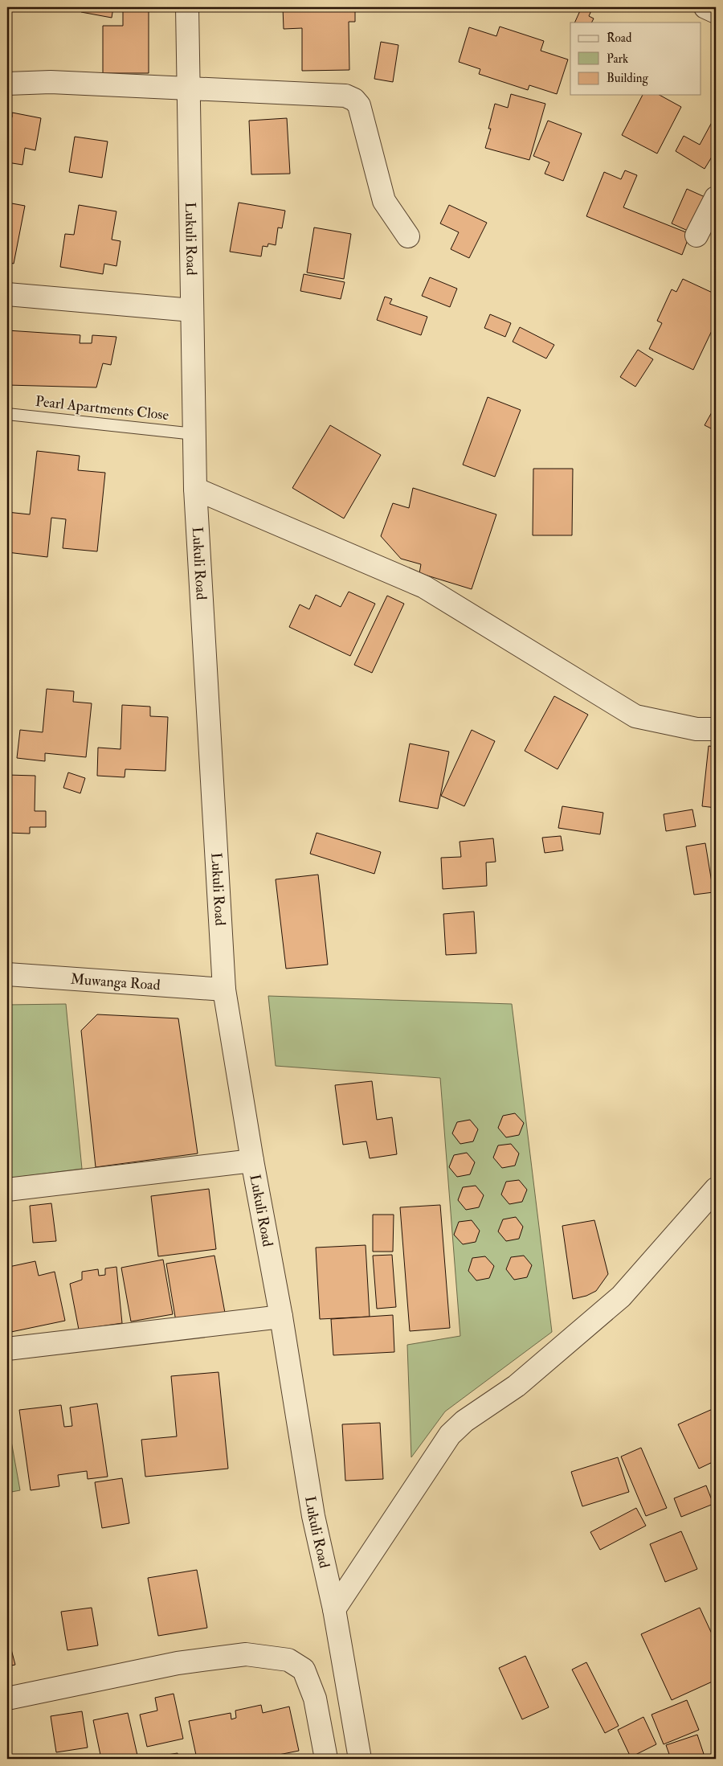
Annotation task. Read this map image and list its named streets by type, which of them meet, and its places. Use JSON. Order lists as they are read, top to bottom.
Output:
{
  "streets": {
    "street": ["Lukuli Road", "Muwanga Road"],
    "lane": ["Pearl Apartments Close"]
  },
  "crossings": [
    ["Lukuli Road", "Pearl Apartments Close"],
    ["Lukuli Road", "Muwanga Road"]
  ],
  "legend": ["Road", "Park", "Building"]
}
